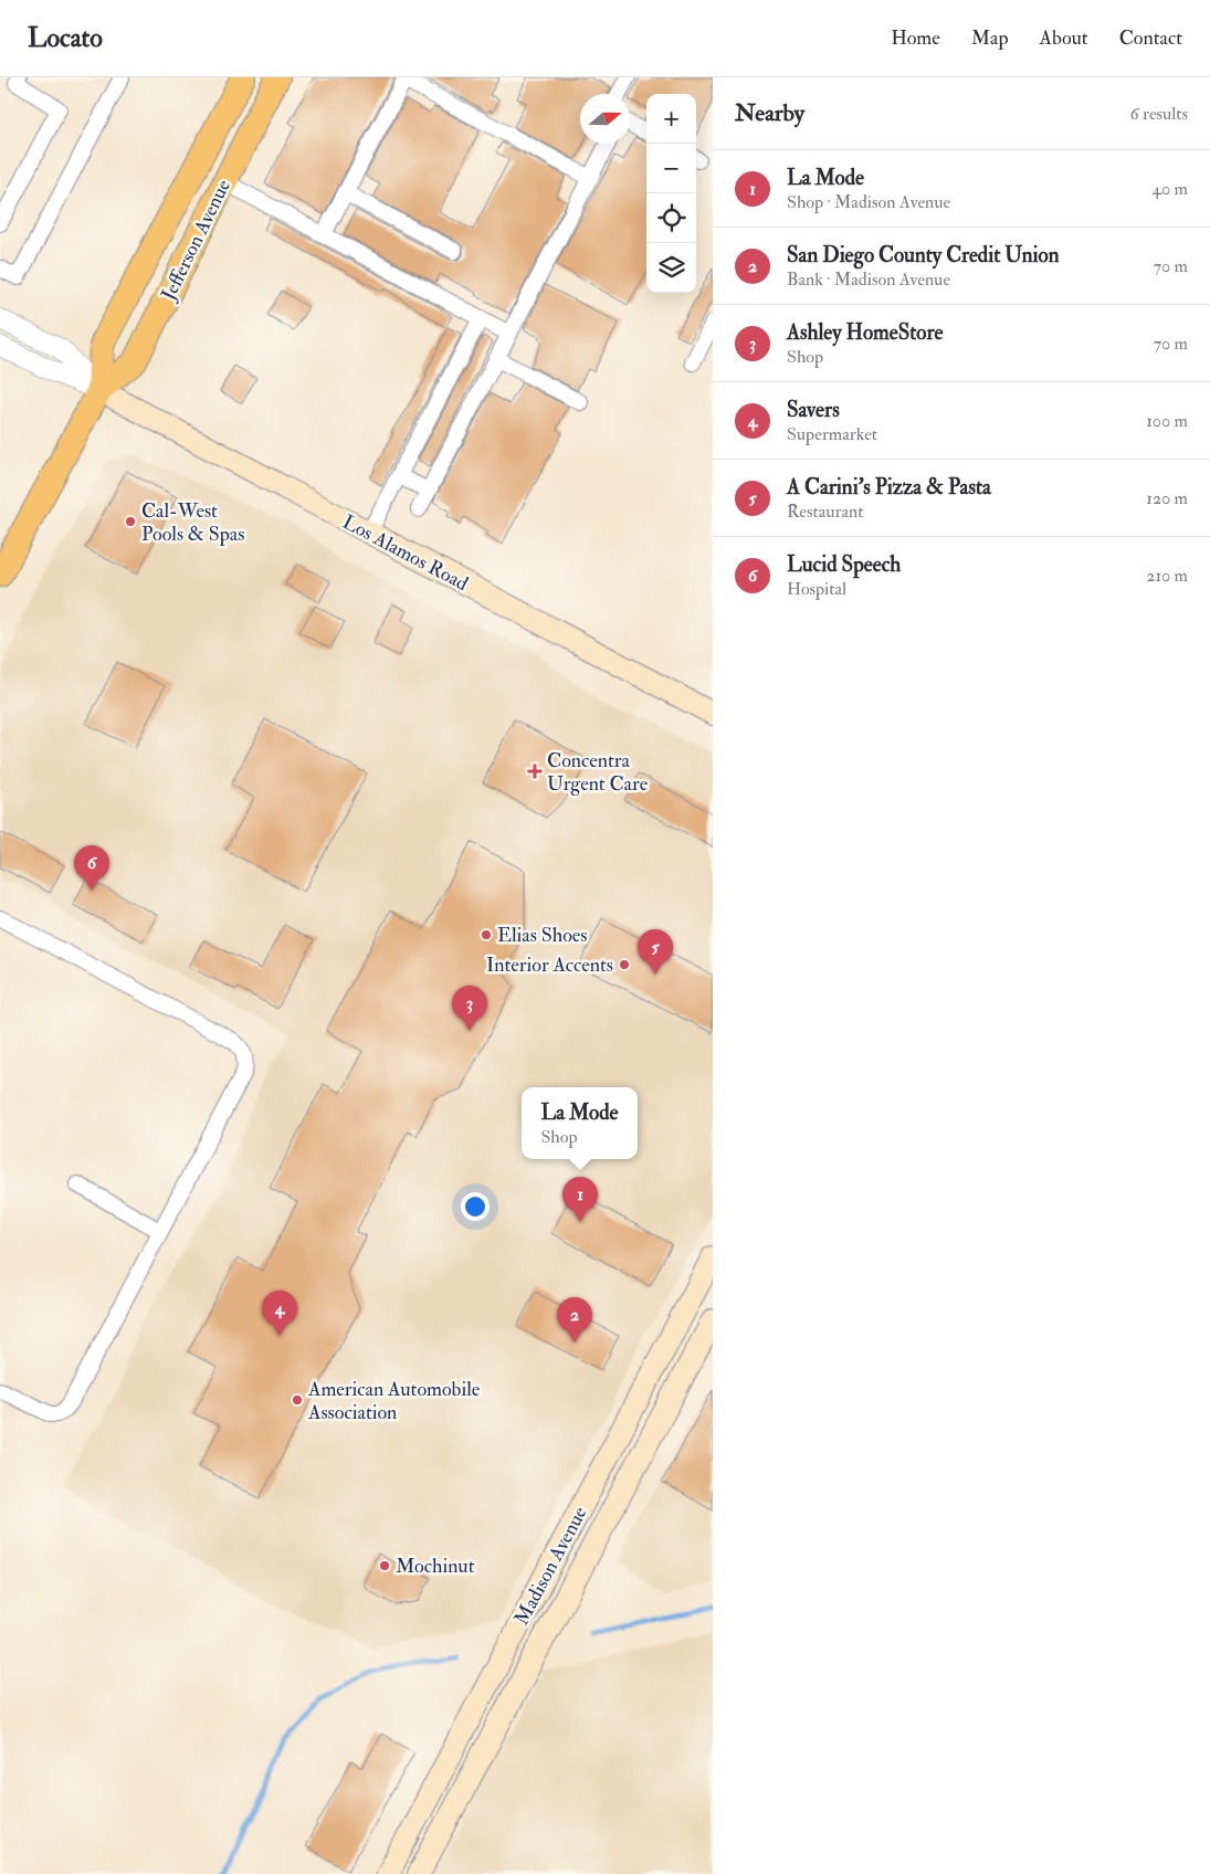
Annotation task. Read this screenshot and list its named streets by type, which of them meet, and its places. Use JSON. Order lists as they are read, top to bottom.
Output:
{
  "streets": {
    "main road": ["Jefferson Avenue", "Los Alamos Road", "Madison Avenue"]
  },
  "crossings": [
    ["Jefferson Avenue", "Los Alamos Road"]
  ],
  "places": {
    "other": [
      "Cal-West Pools & Spas",
      "Elias Shoes",
      "Interior Accents",
      "American Automobile Association",
      "Mochinut"
    ],
    "health": ["Concentra Urgent Care"]
  },
  "north": "right",
  "page": {
    "header": "Locato",
    "nav": [
      "Home",
      "Map",
      "About",
      "Contact"
    ],
    "heading": ["Nearby", "6 results"],
    "map_buttons": ["+", "−"],
    "list": [
      {
        "mark": "1",
        "name": "La Mode",
        "note": "Shop · Madison Avenue",
        "value": "40 m"
      },
      {
        "mark": "2",
        "name": "San Diego County Credit Union",
        "note": "Bank · Madison Avenue",
        "value": "70 m"
      },
      {
        "mark": "3",
        "name": "Ashley HomeStore",
        "note": "Shop",
        "value": "70 m"
      },
      {
        "mark": "4",
        "name": "Savers",
        "note": "Supermarket",
        "value": "100 m"
      },
      {
        "mark": "5",
        "name": "A Carini's Pizza & Pasta",
        "note": "Restaurant",
        "value": "120 m"
      },
      {
        "mark": "6",
        "name": "Lucid Speech",
        "note": "Hospital",
        "value": "210 m"
      }
    ],
    "pins": [
      "6",
      "5",
      "3",
      "1",
      "4",
      "2"
    ],
    "popup": ["La Mode", "Shop"]
  }
}
